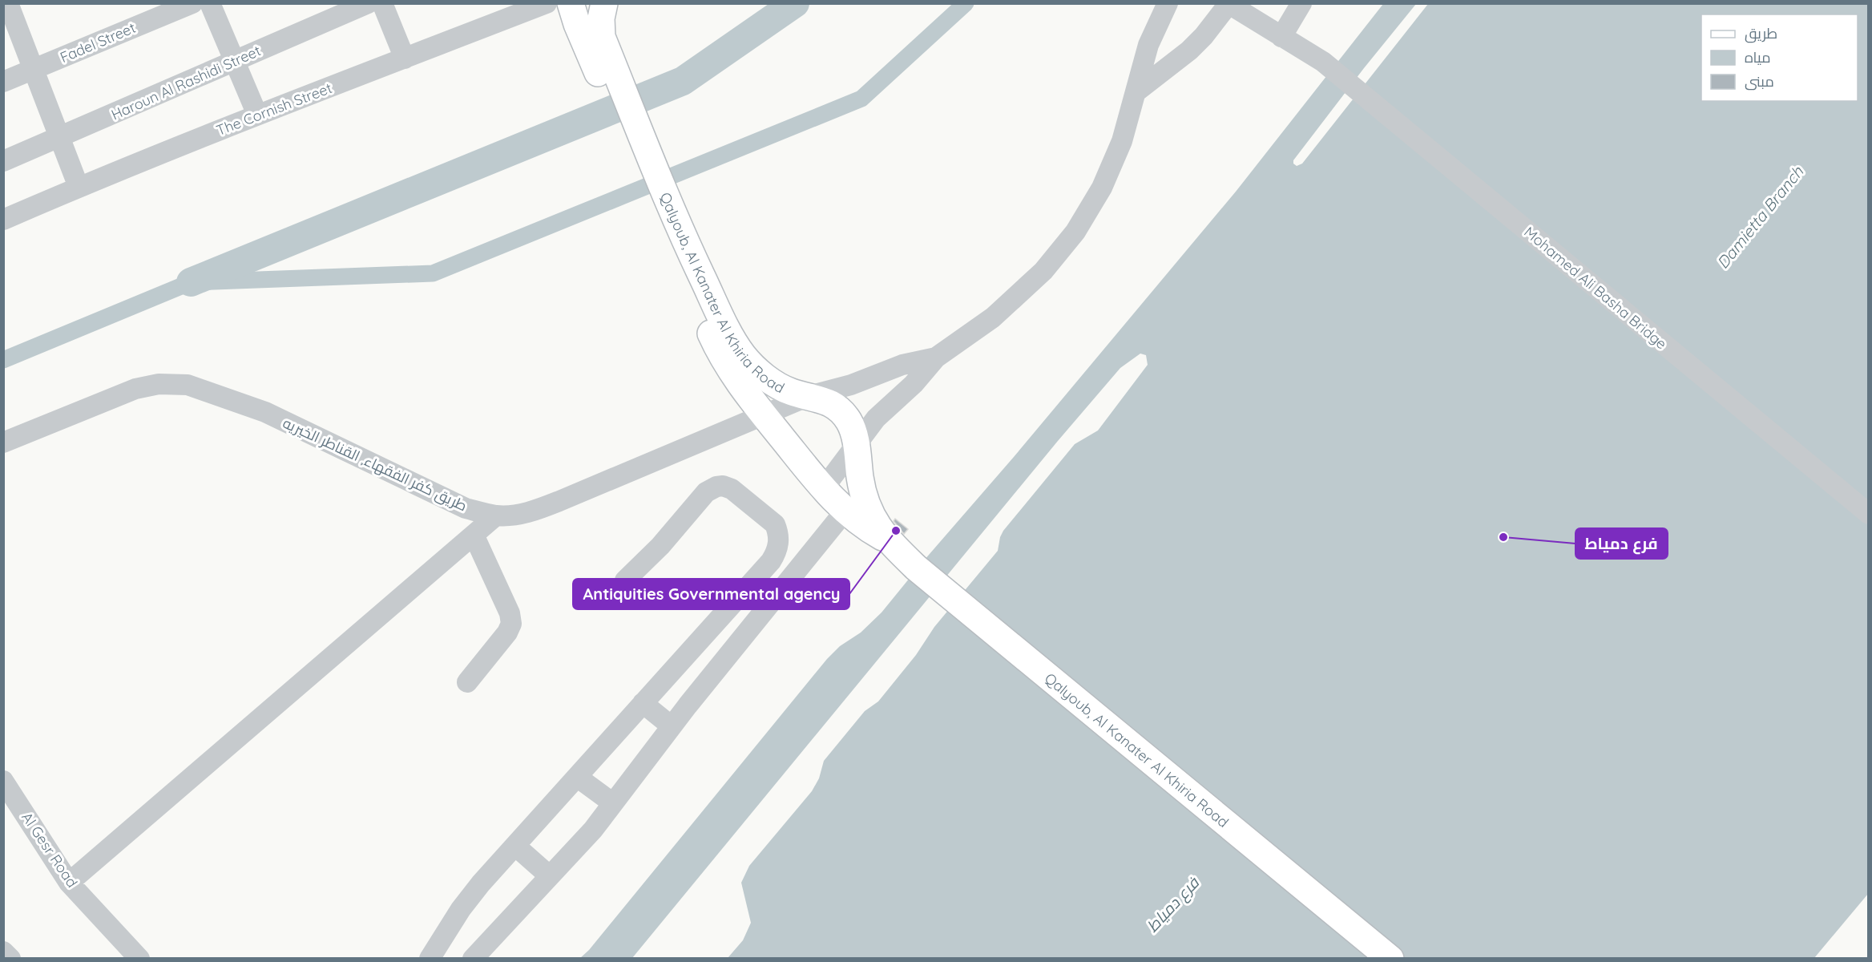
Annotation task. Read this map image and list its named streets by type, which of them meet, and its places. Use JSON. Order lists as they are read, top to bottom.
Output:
{
  "streets": {
    "main road": ["Qalyoub, Al Kanater Al Khiria Road"],
    "street": [
      "Fadel Street",
      "Haroun Al Rashidi Street",
      "The Cornish Street",
      "Mohamed Ali Basha Bridge",
      "طريق كفر الفقهاء, القناطر الخيريه",
      "Al Gesr Road"
    ]
  },
  "crossings": [
    ["Qalyoub, Al Kanater Al Khiria Road", "طريق كفر الفقهاء, القناطر الخيريه"]
  ],
  "water": ["Damietta Branch", "فرع دمياط"],
  "places": ["Antiquities Governmental agency", "فرع دمياط"],
  "legend": ["طريق", "مياه", "مبنى"]
}
